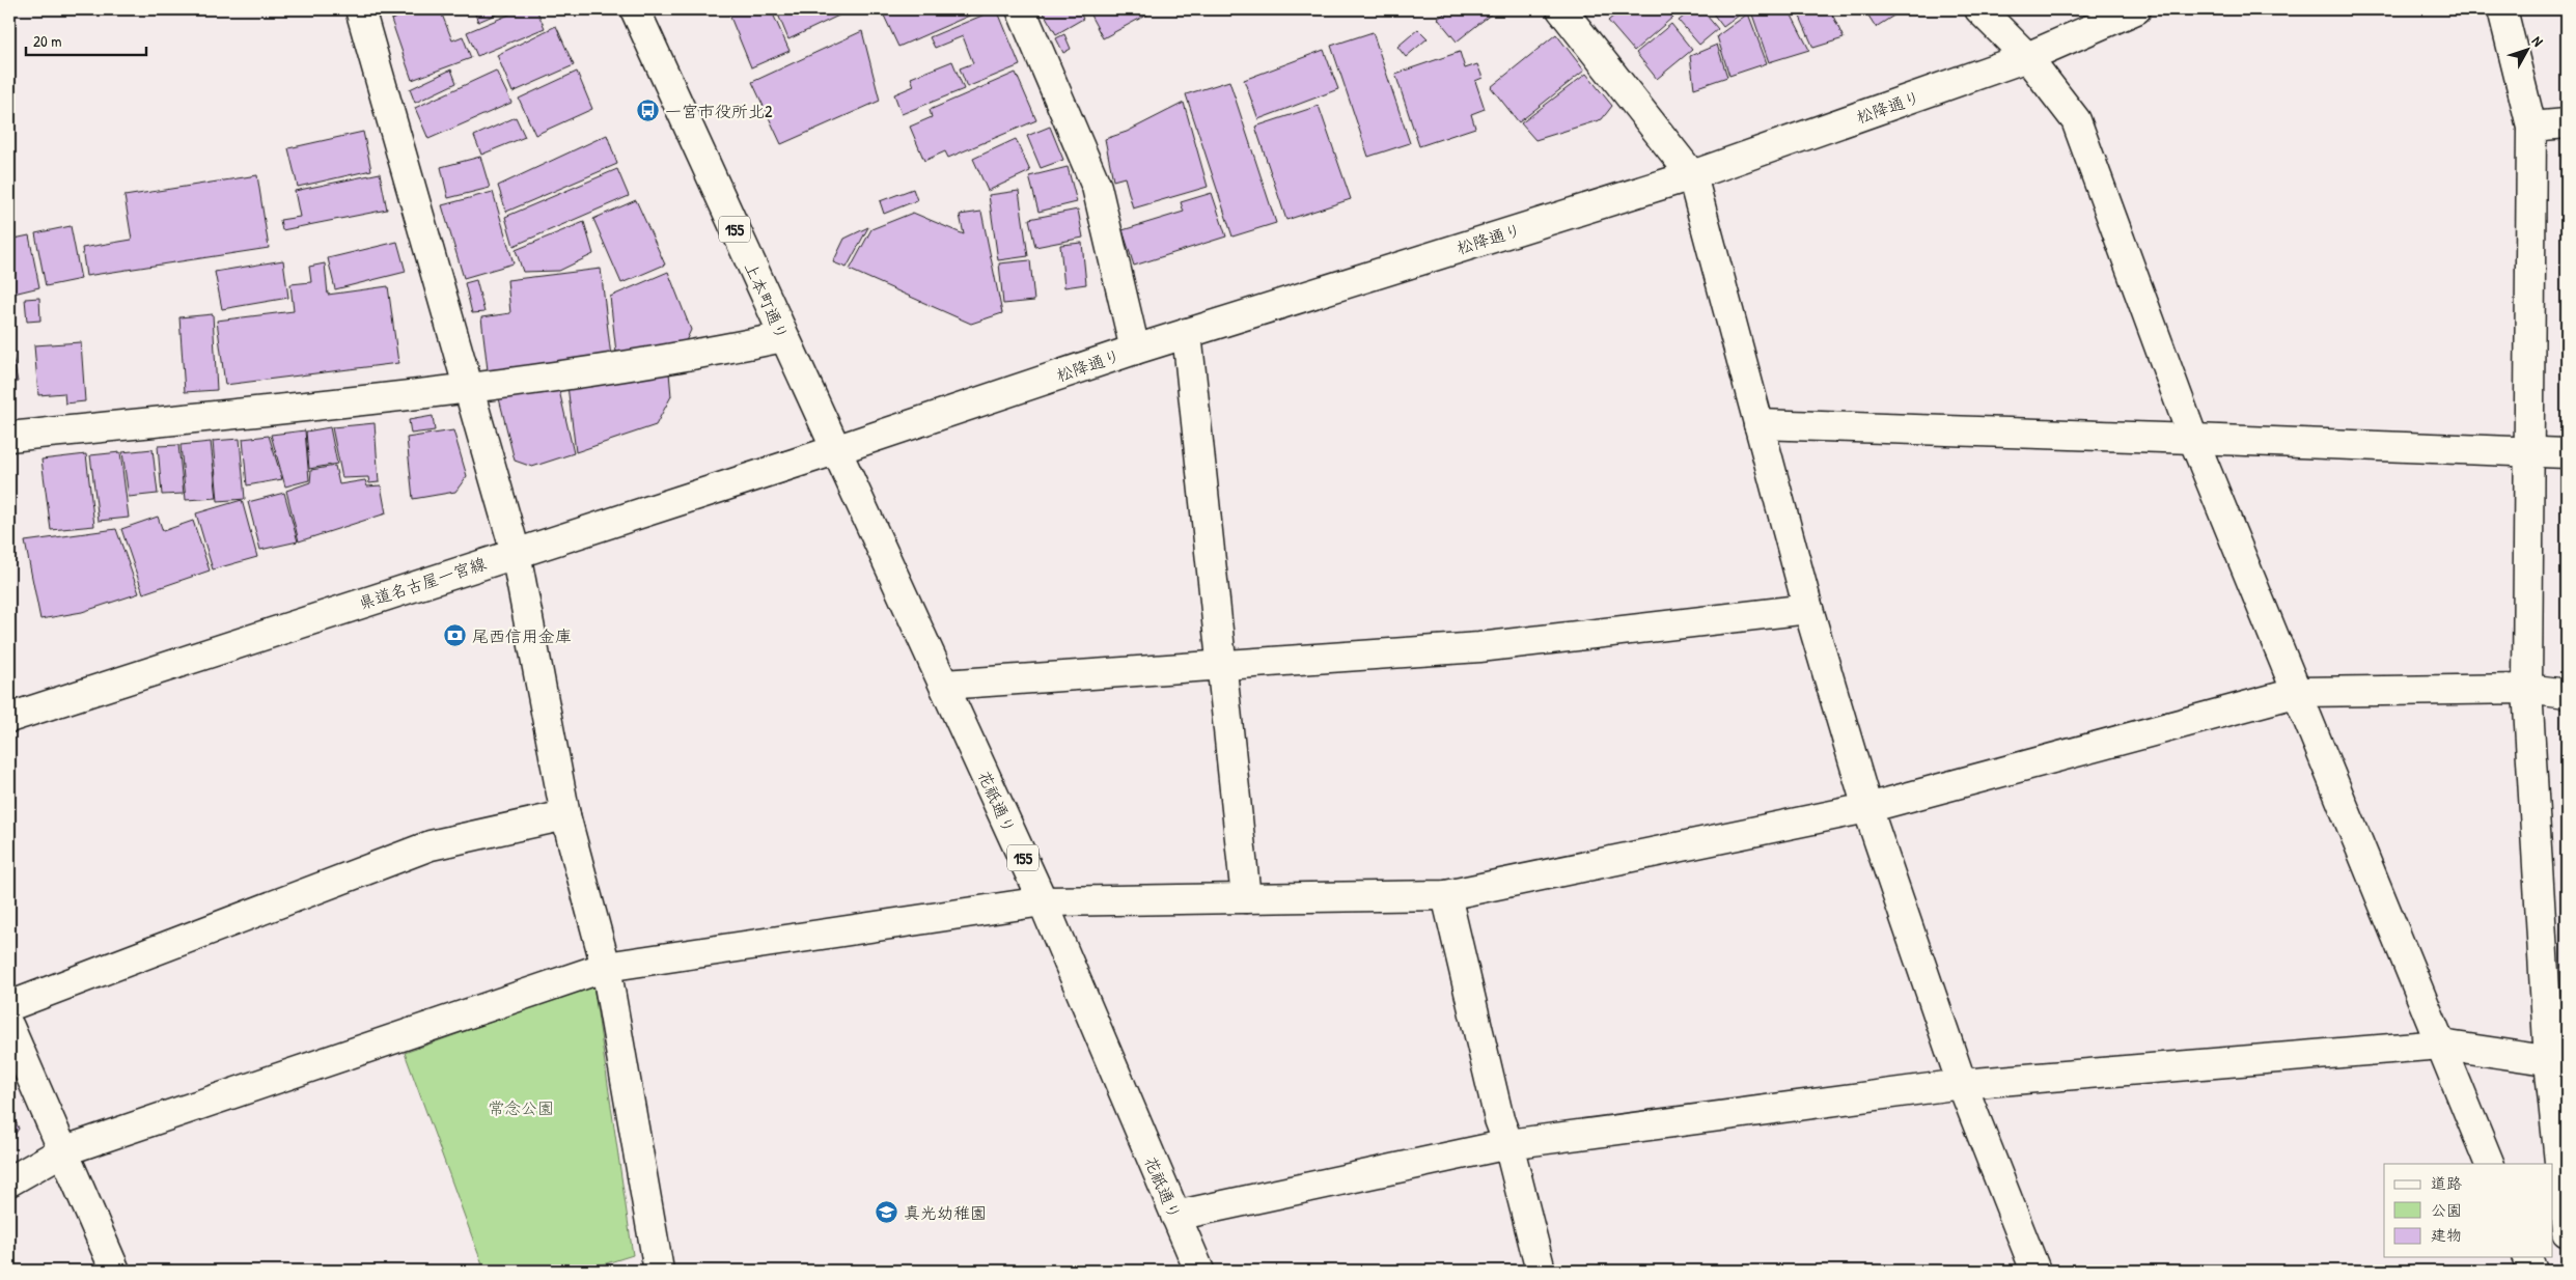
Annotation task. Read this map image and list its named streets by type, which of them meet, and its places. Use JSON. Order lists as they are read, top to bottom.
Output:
{
  "streets": {
    "main road": [
      "松降通り",
      "155",
      "上本町通り",
      "県道名古屋一宮線",
      "花祇通り"
    ]
  },
  "crossings": [
    ["松降通り", "上本町通り"],
    ["松降通り", "県道名古屋一宮線"],
    ["松降通り", "花祇通り"],
    ["上本町通り", "県道名古屋一宮線"],
    ["上本町通り", "花祇通り"],
    ["県道名古屋一宮線", "花祇通り"]
  ],
  "parks": ["常念公園"],
  "places": {
    "bus stop": ["一宮市役所北2"],
    "bank": ["尾西信用金庫"],
    "school or university": ["真光幼稚園"]
  },
  "legend": ["道路", "公園", "建物"],
  "scale_bar": "20 m",
  "north": "top right"
}
